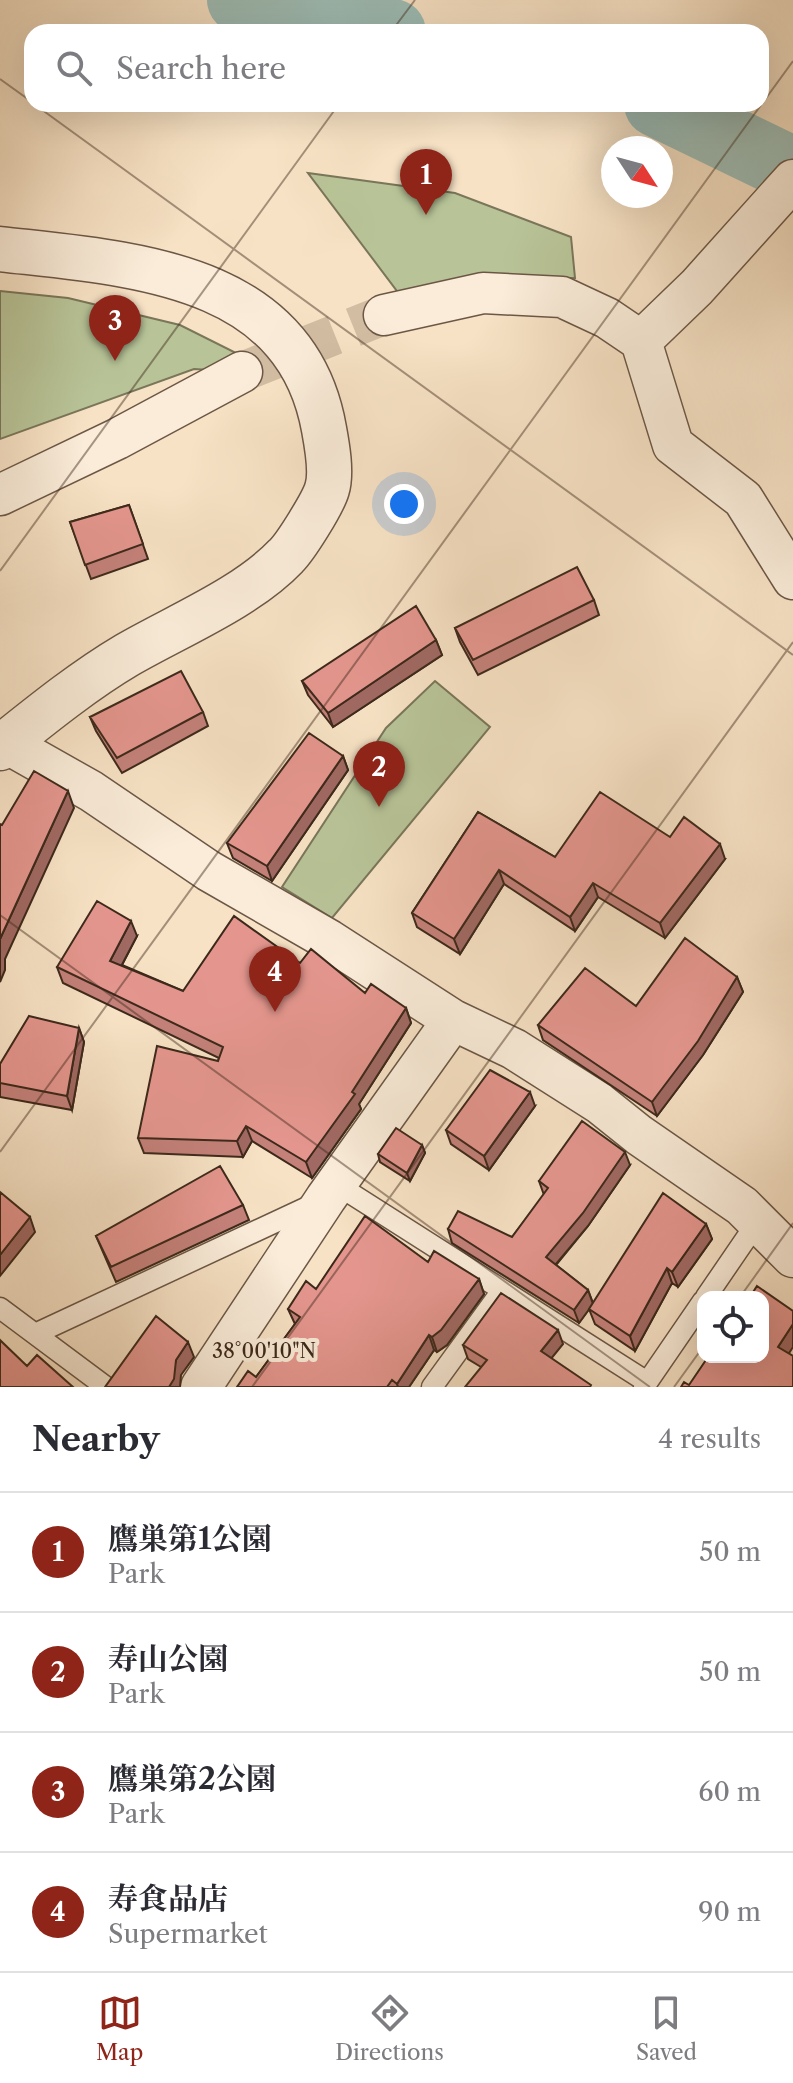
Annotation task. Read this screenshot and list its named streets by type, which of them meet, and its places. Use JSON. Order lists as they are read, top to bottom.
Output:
{
  "north": "bottom right",
  "page": {
    "search": "Search here",
    "pins": [
      "1",
      "3",
      "2",
      "4"
    ],
    "heading": ["Nearby", "4 results"],
    "list": [
      {
        "mark": "1",
        "name": "鷹巣第1公園",
        "note": "Park",
        "value": "50 m"
      },
      {
        "mark": "2",
        "name": "寿山公園",
        "note": "Park",
        "value": "50 m"
      },
      {
        "mark": "3",
        "name": "鷹巣第2公園",
        "note": "Park",
        "value": "60 m"
      },
      {
        "mark": "4",
        "name": "寿食品店",
        "note": "Supermarket",
        "value": "90 m"
      }
    ],
    "nav": ["Map", "Directions", "Saved"]
  },
  "coordinates": ["38°00'10\"N"]
}
